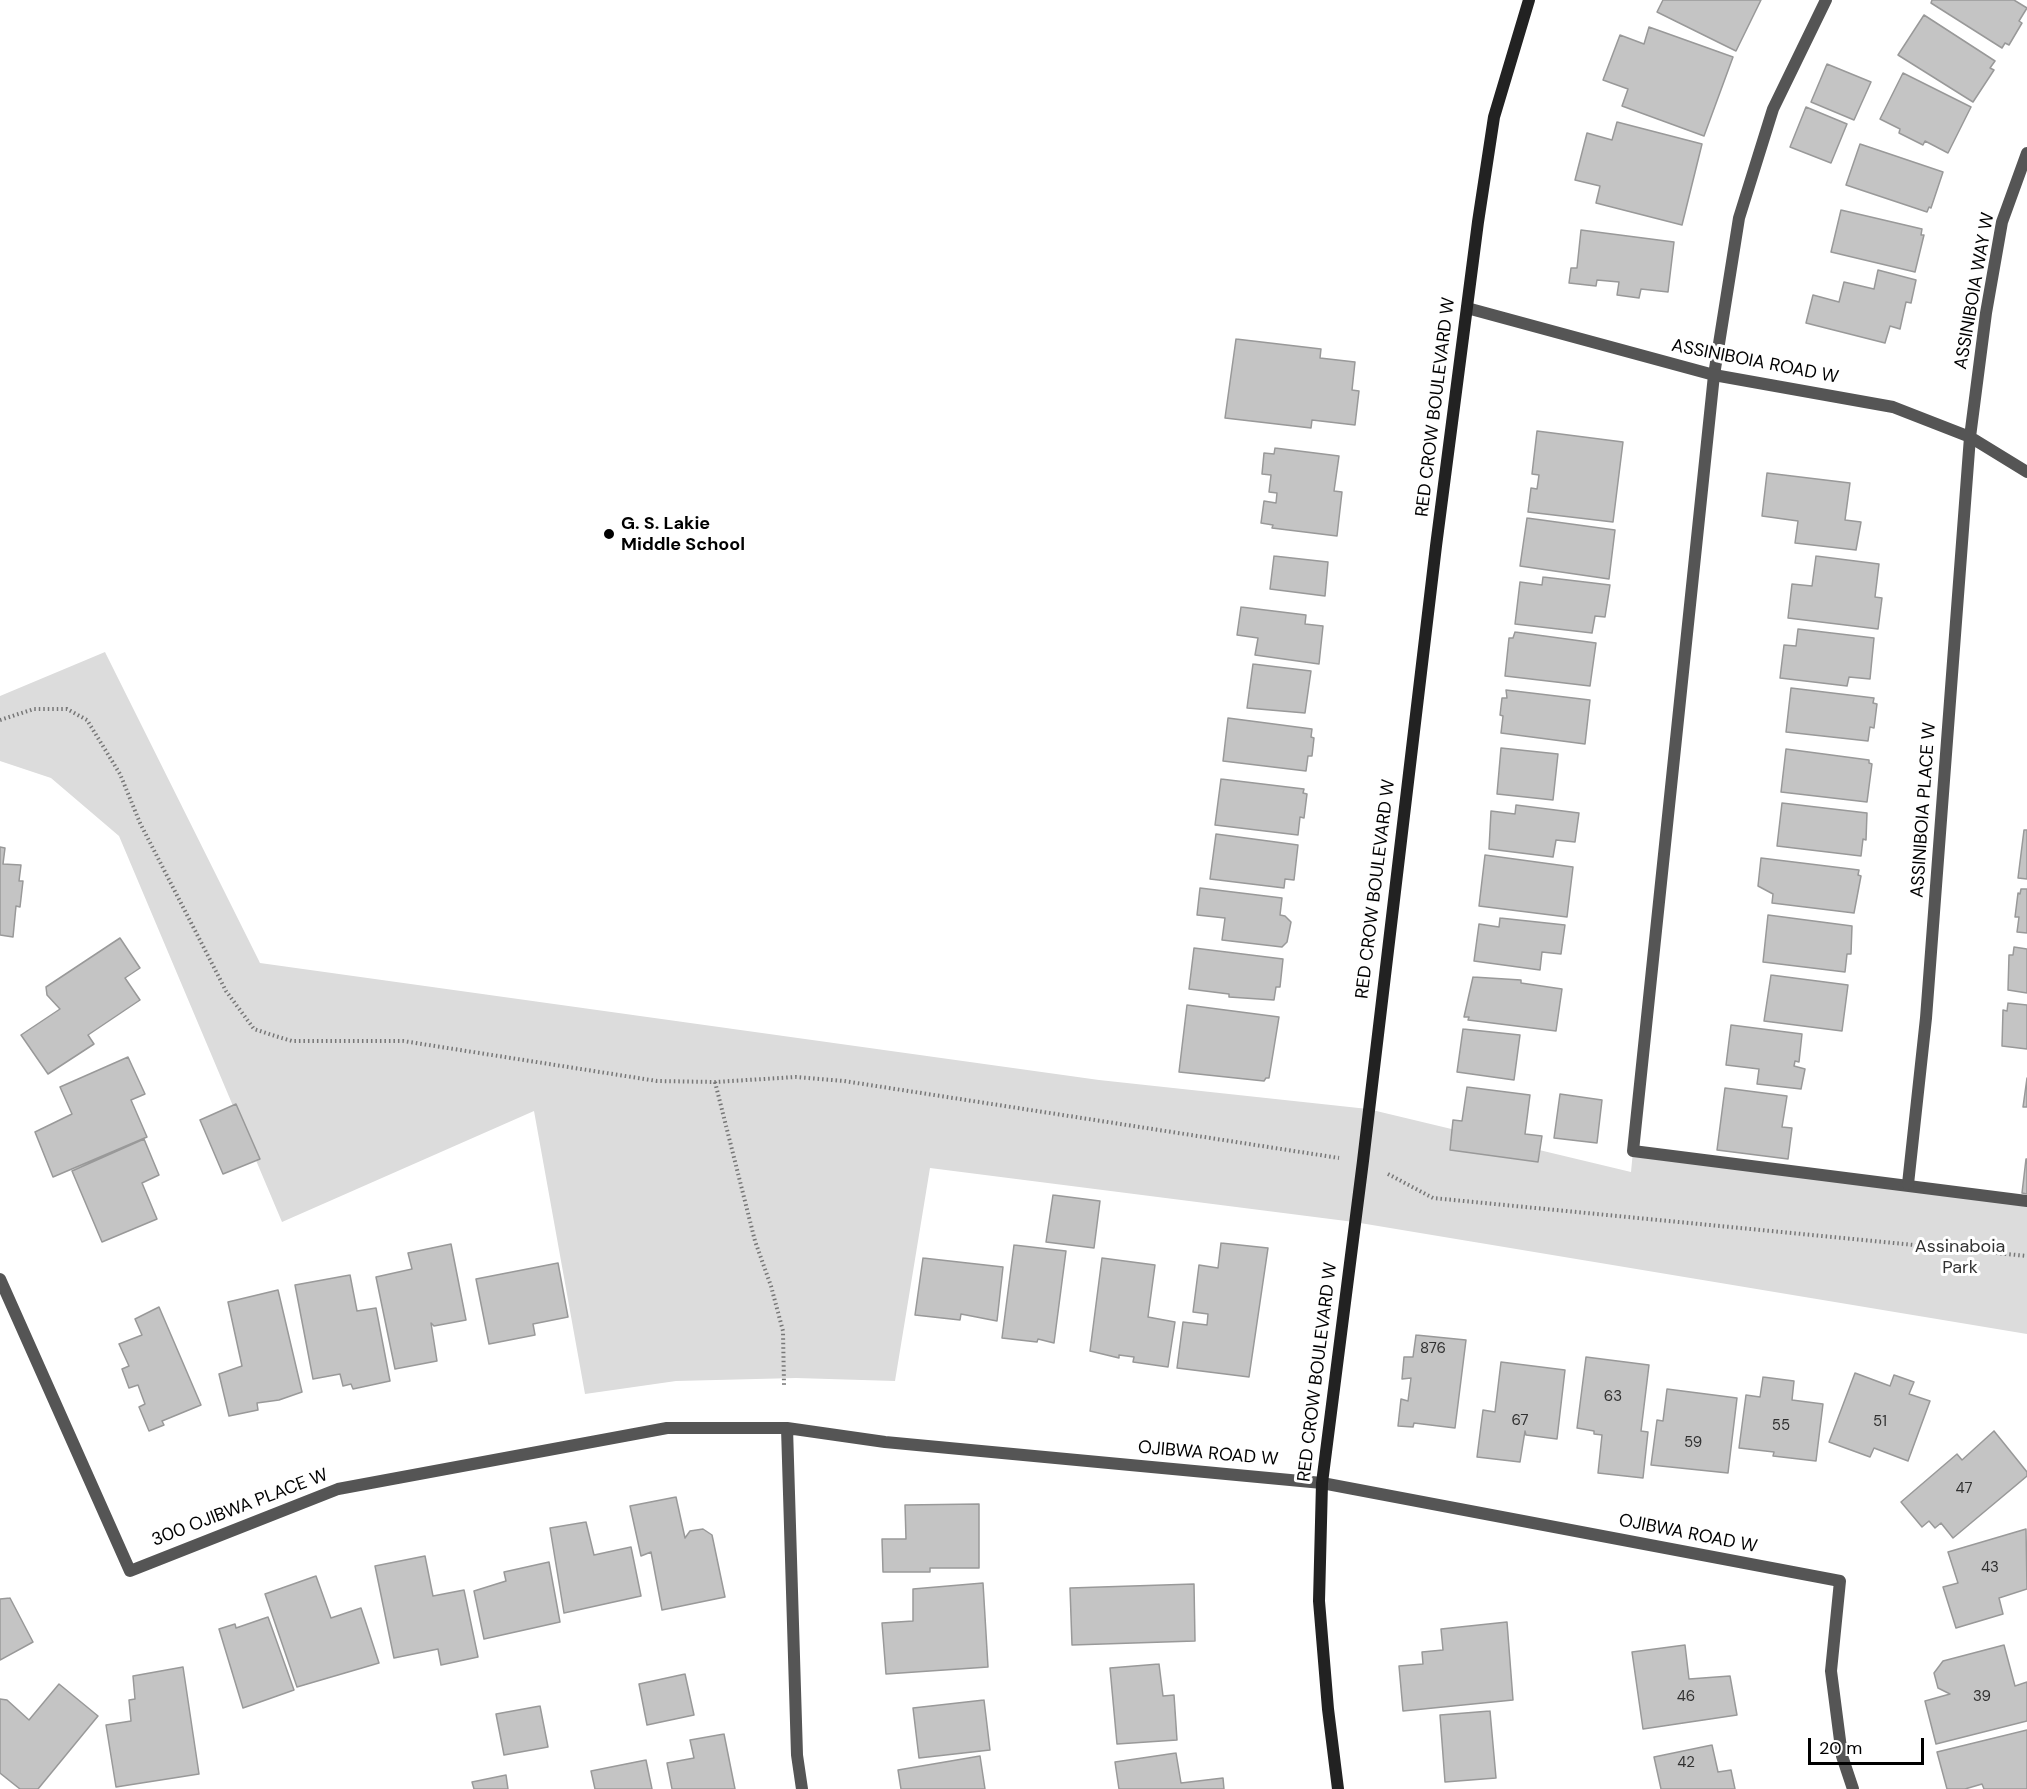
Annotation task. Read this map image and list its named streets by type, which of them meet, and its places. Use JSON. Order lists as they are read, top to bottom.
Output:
{
  "streets": {
    "street": [
      "ASSINIBOIA WAY W",
      "ASSINIBOIA ROAD W",
      "RED CROW BOULEVARD W",
      "ASSINIBOIA PLACE W",
      "OJIBWA ROAD W",
      "300 OJIBWA PLACE W"
    ]
  },
  "crossings": [
    ["ASSINIBOIA WAY W", "ASSINIBOIA ROAD W"],
    ["ASSINIBOIA WAY W", "ASSINIBOIA PLACE W"],
    ["ASSINIBOIA ROAD W", "RED CROW BOULEVARD W"],
    ["ASSINIBOIA ROAD W", "ASSINIBOIA PLACE W"],
    ["RED CROW BOULEVARD W", "OJIBWA ROAD W"],
    ["OJIBWA ROAD W", "300 OJIBWA PLACE W"]
  ],
  "parks": ["Assinaboia Park"],
  "places": ["G. S. Lakie Middle School"],
  "house_numbers": [
    "876",
    "63",
    "67",
    "51",
    "55",
    "59",
    "47",
    "43",
    "46",
    "39",
    "42"
  ],
  "scale_bar": "20 m"
}
